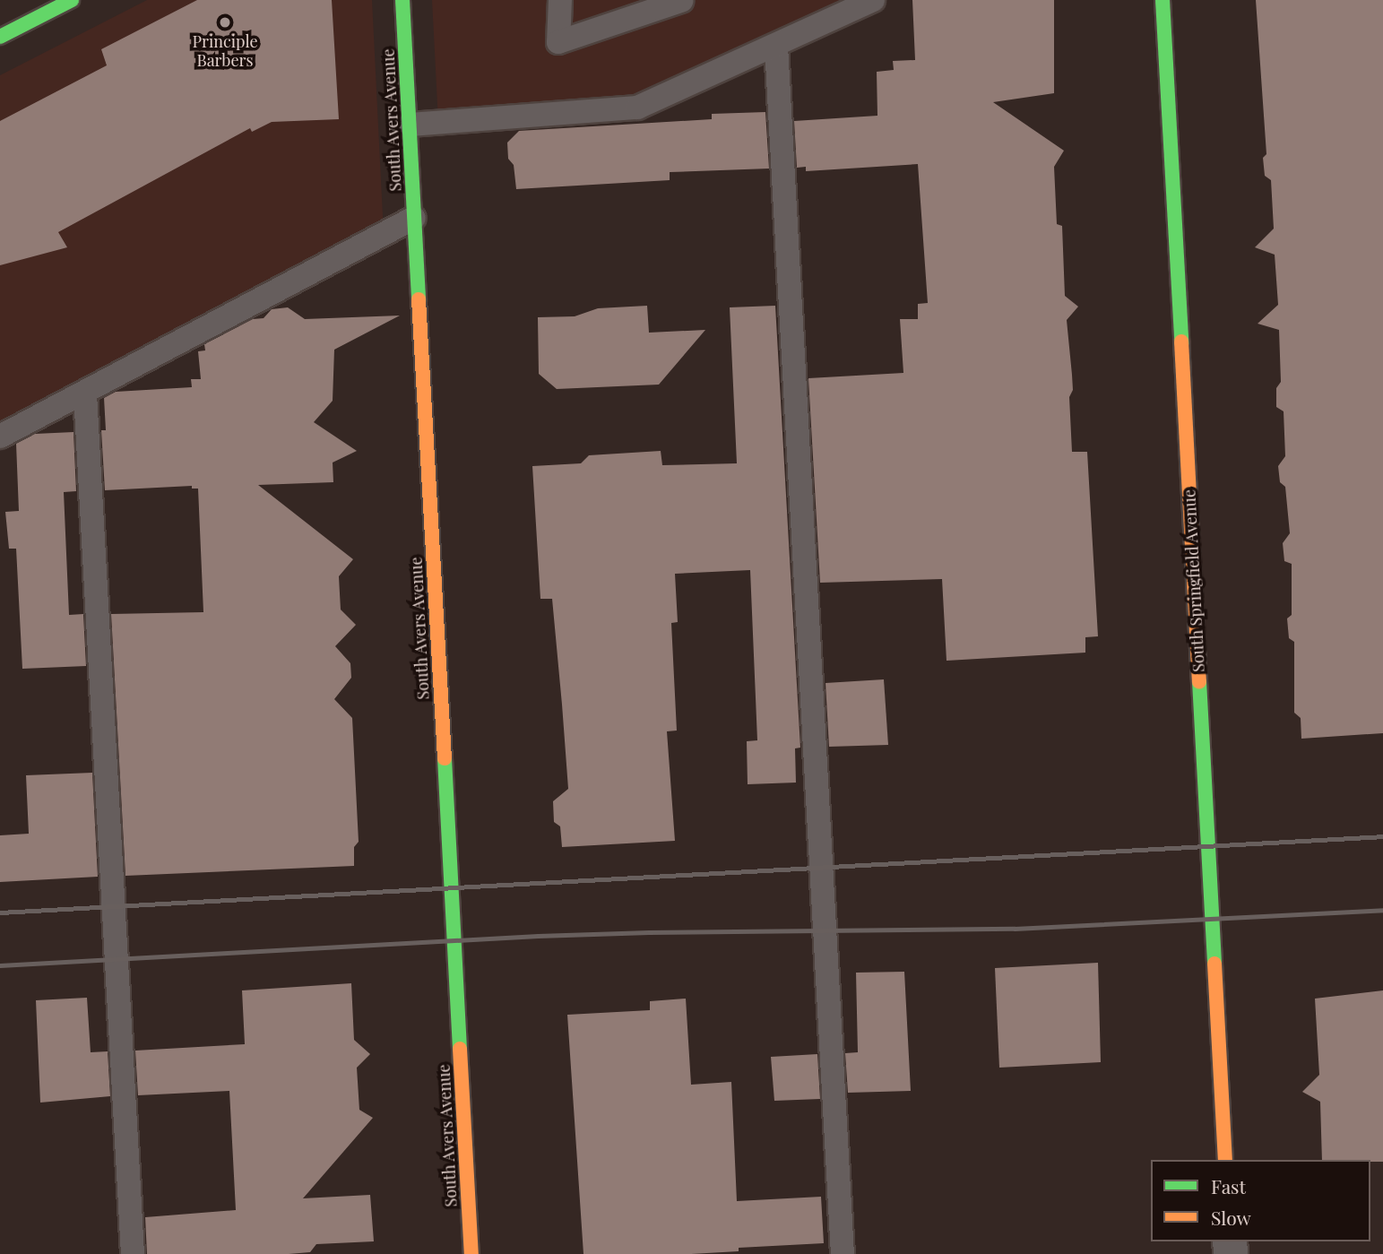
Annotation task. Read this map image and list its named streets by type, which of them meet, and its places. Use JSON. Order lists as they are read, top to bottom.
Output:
{
  "streets": {
    "street": ["South Avers Avenue", "South Springfield Avenue"]
  },
  "places": ["Principle Barbers"],
  "legend": ["Fast", "Slow"]
}
